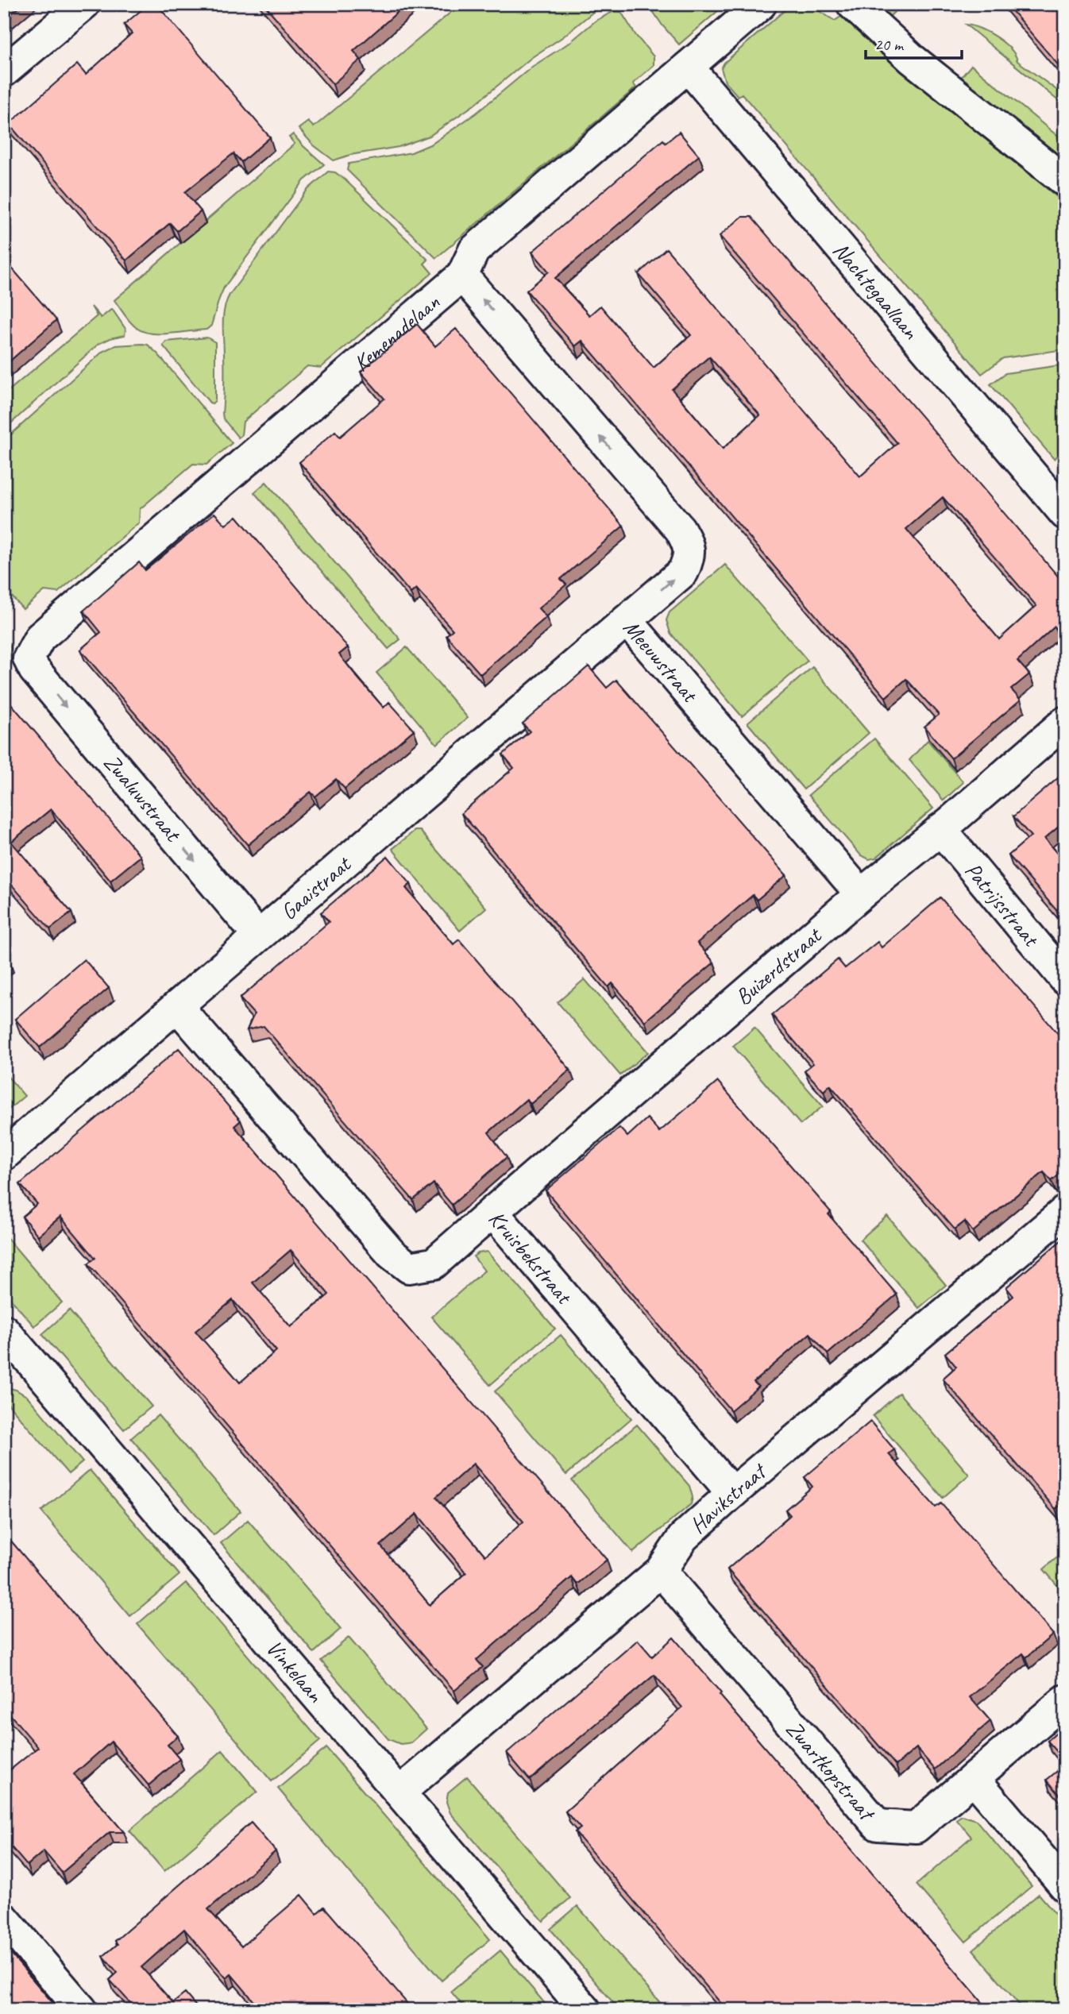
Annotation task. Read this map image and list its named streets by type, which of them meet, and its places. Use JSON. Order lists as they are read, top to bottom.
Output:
{
  "streets": {
    "street": [
      "Nachtegaallaan",
      "Kemenadelaan",
      "Meeuwstraat",
      "Zwaluwstraat",
      "Gaaistraat",
      "Patrijsstraat",
      "Buizerdstraat",
      "Kruisbekstraat",
      "Havikstraat",
      "Vinkelaan",
      "Zwartkopstraat"
    ]
  },
  "crossings": [
    ["Nachtegaallaan", "Kemenadelaan"],
    ["Kemenadelaan", "Meeuwstraat"],
    ["Kemenadelaan", "Zwaluwstraat"],
    ["Meeuwstraat", "Gaaistraat"],
    ["Meeuwstraat", "Buizerdstraat"],
    ["Zwaluwstraat", "Gaaistraat"],
    ["Gaaistraat", "Kruisbekstraat"],
    ["Patrijsstraat", "Buizerdstraat"],
    ["Buizerdstraat", "Kruisbekstraat"],
    ["Kruisbekstraat", "Havikstraat"],
    ["Havikstraat", "Vinkelaan"],
    ["Havikstraat", "Zwartkopstraat"]
  ],
  "one_way": ["Meeuwstraat", "Zwaluwstraat"],
  "scale_bar": "20 m"
}
